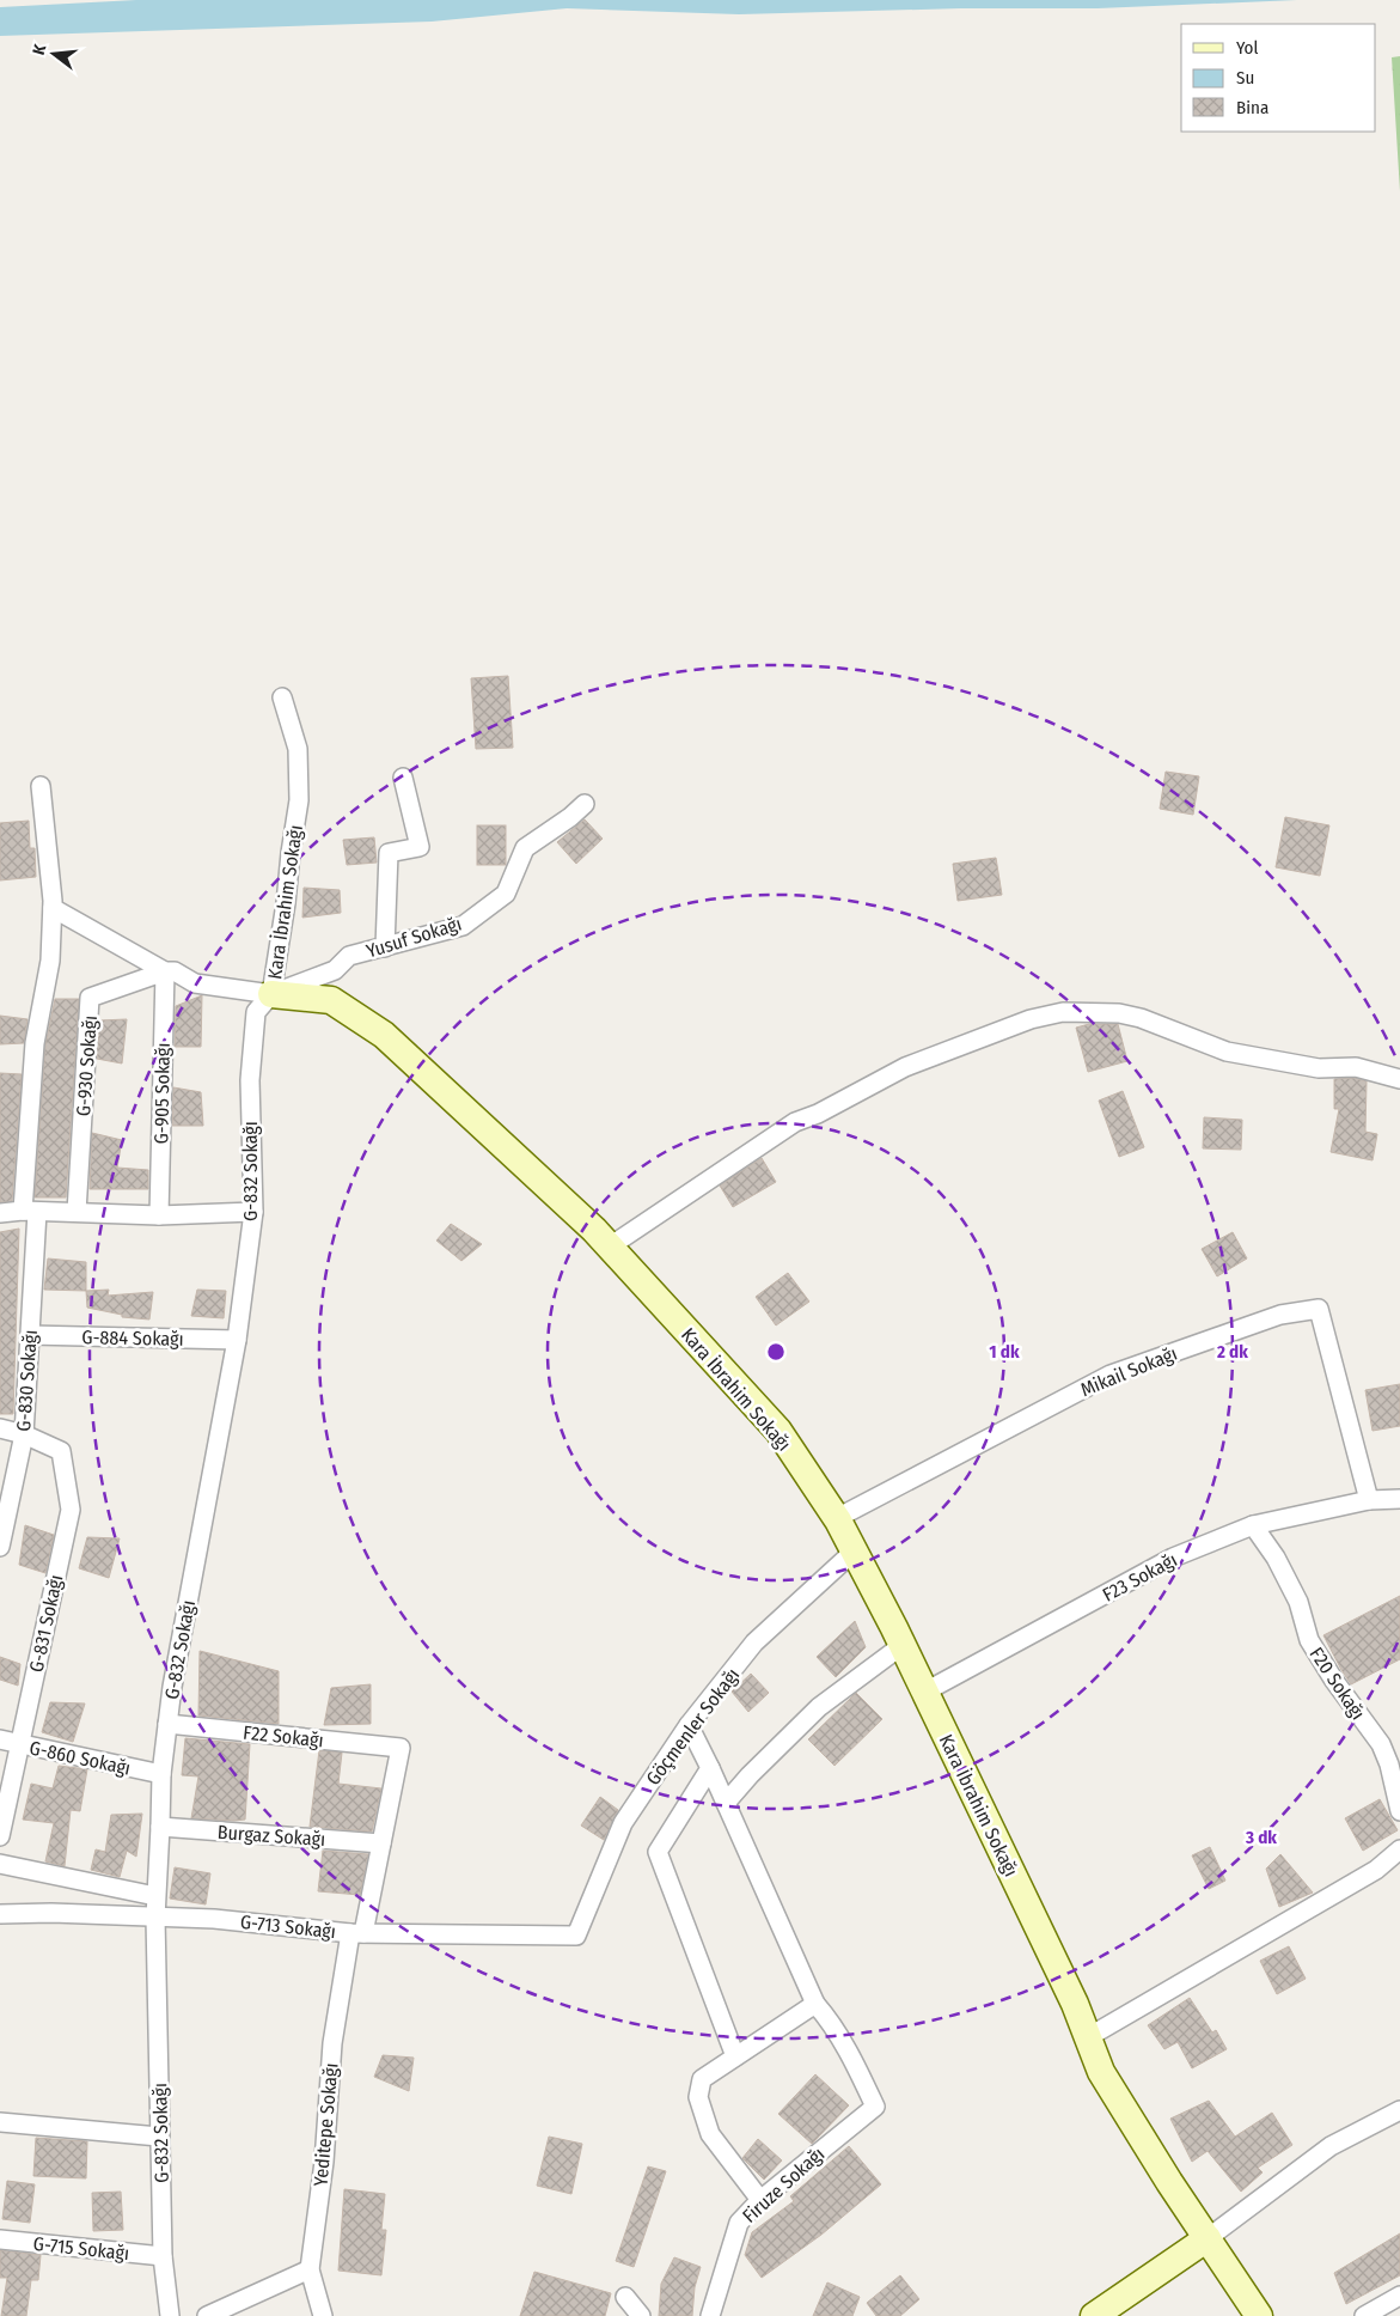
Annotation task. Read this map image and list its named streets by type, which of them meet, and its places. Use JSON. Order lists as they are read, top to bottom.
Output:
{
  "streets": {
    "street": [
      "Kara İbrahim Sokağı",
      "Yusuf Sokağı",
      "G-930 Sokağı",
      "G-905 Sokağı",
      "G-832 Sokağı",
      "G-884 Sokağı",
      "Mikail Sokağı",
      "G-830 Sokağı",
      "F23 Sokağı",
      "G-831 Sokağı",
      "F20 Sokağı",
      "Göçmenler Sokağı",
      "F22 Sokağı",
      "G-860 Sokağı",
      "Burgaz Sokağı",
      "G-713 Sokağı",
      "Yeditepe Sokağı",
      "Firuze Sokağı",
      "G-715 Sokağı"
    ]
  },
  "crossings": [
    ["Kara İbrahim Sokağı", "Yusuf Sokağı"],
    ["Kara İbrahim Sokağı", "G-832 Sokağı"],
    ["Kara İbrahim Sokağı", "Mikail Sokağı"],
    ["Kara İbrahim Sokağı", "F23 Sokağı"],
    ["Kara İbrahim Sokağı", "Göçmenler Sokağı"],
    ["Yusuf Sokağı", "G-832 Sokağı"],
    ["G-930 Sokağı", "G-905 Sokağı"],
    ["G-832 Sokağı", "G-884 Sokağı"],
    ["G-832 Sokağı", "F22 Sokağı"],
    ["G-832 Sokağı", "G-860 Sokağı"],
    ["G-832 Sokağı", "Burgaz Sokağı"],
    ["G-832 Sokağı", "G-713 Sokağı"],
    ["G-832 Sokağı", "G-715 Sokağı"],
    ["G-884 Sokağı", "G-830 Sokağı"],
    ["Mikail Sokağı", "F23 Sokağı"],
    ["G-830 Sokağı", "G-831 Sokağı"],
    ["F23 Sokağı", "F20 Sokağı"],
    ["G-831 Sokağı", "G-860 Sokağı"],
    ["Göçmenler Sokağı", "G-713 Sokağı"],
    ["F22 Sokağı", "Yeditepe Sokağı"],
    ["Burgaz Sokağı", "Yeditepe Sokağı"],
    ["G-713 Sokağı", "Yeditepe Sokağı"]
  ],
  "legend": ["Yol", "Su", "Bina"],
  "north": "left",
  "rings": ["1 dk", "2 dk", "3 dk"]
}
